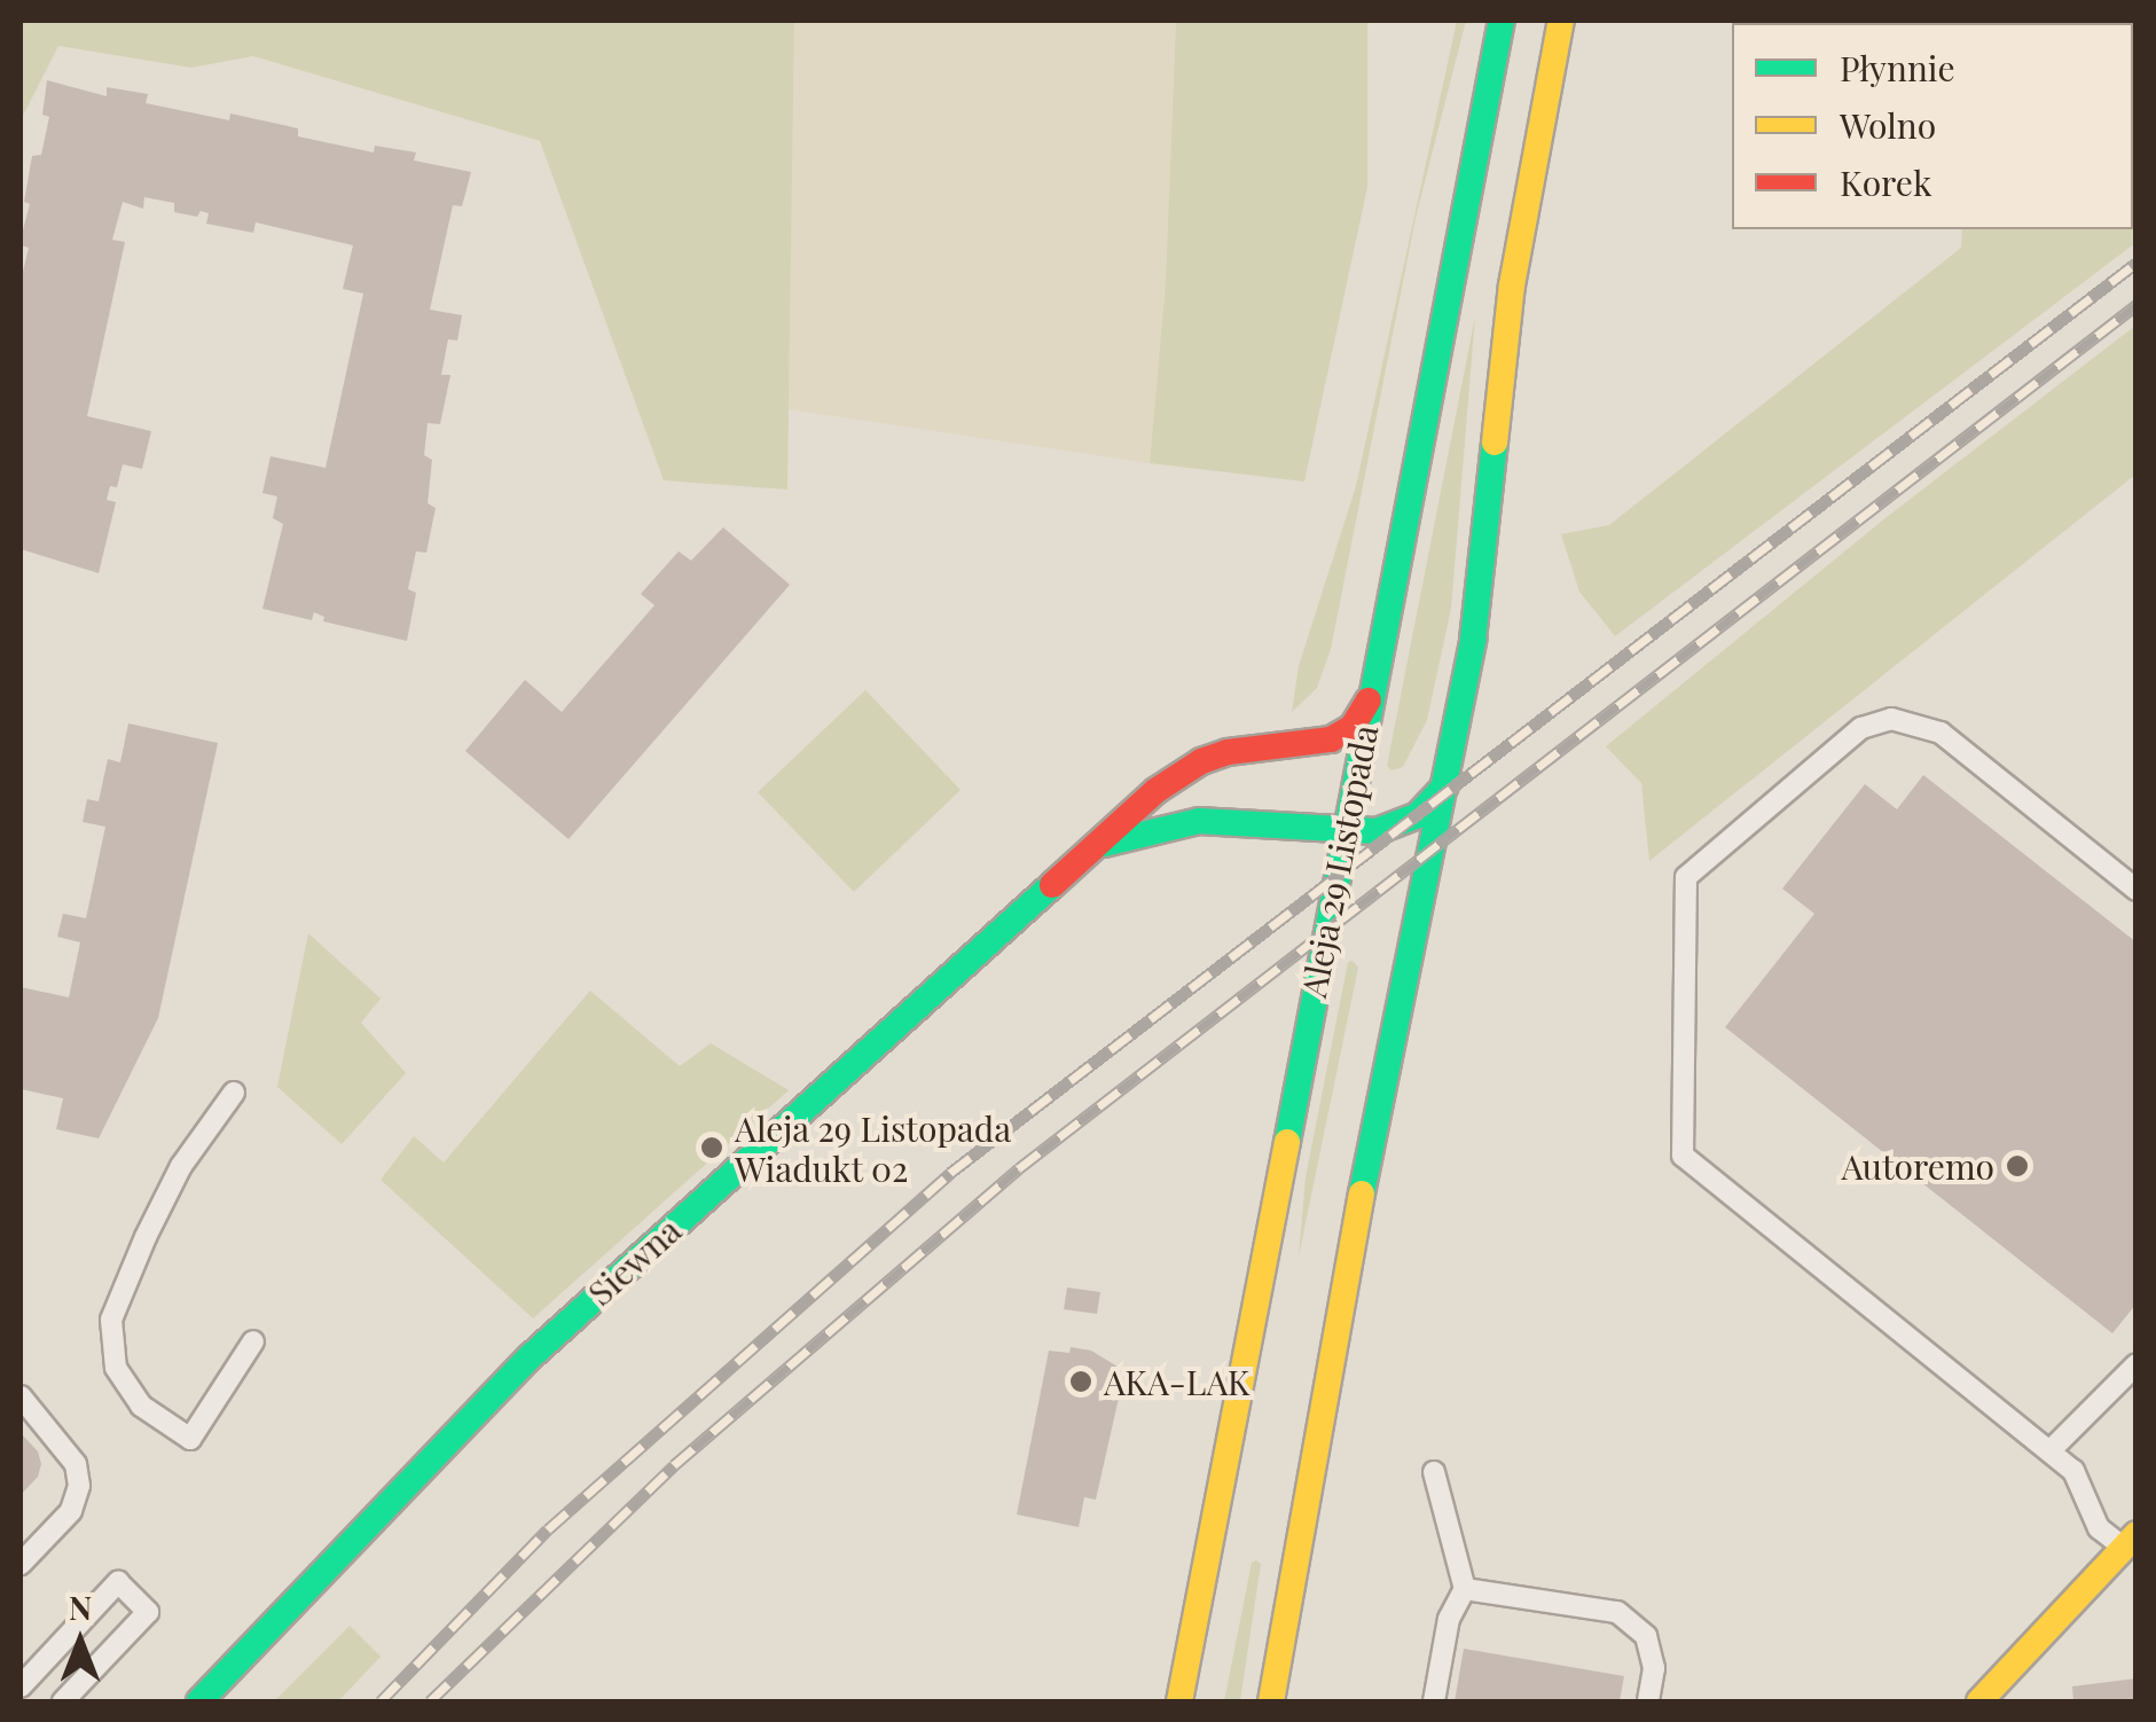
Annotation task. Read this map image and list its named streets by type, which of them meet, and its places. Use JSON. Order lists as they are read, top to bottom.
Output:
{
  "streets": {
    "main road": ["Aleja 29 Listopada", "Siewna"]
  },
  "crossings": [
    ["Aleja 29 Listopada", "Siewna"]
  ],
  "places": ["Aleja 29 Listopada Wiadukt 02", "Autoremo", "AKA-LAK"],
  "legend": ["Płynnie", "Wolno", "Korek"],
  "north": "top"
}
